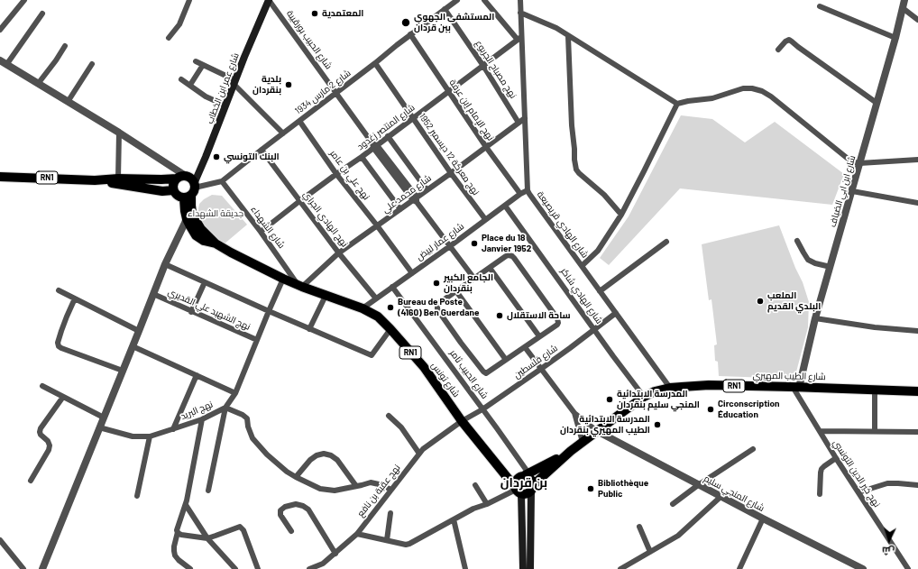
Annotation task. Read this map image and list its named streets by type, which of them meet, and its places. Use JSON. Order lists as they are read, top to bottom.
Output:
{
  "streets": {
    "main road": [
      "شارع عمر ابن الخطاب",
      "RN1",
      "شارع الطيب المهيري",
      "شارع تونس"
    ],
    "street": [
      "شارع الحبيب بورقيبة",
      "نهج مصباح الجربوع",
      "شارع 2 مارس 1934",
      "نهج الإمام إبن عرفة",
      "شارع المنتصر زغدود",
      "نهج معركة 12 ديسمبر 1952",
      "نهج علي بن عامر",
      "شارع ابن ابي الضياف",
      "شارع محمد علي",
      "نهج الهادي الجراي",
      "شارع الهادي قريصيعة",
      "شارع الشهداء",
      "شارع عمار لبيض",
      "شارع الهادي شاكر",
      "نهج الشهيد علي القديري",
      "شارع فلسطين",
      "شارع الحبيب ثامر",
      "نهج البريد",
      "نهج خير الدين التونسي",
      "نهج عقبة بن نافع",
      "شارع المنجي سليم"
    ]
  },
  "crossings": [
    ["شارع الحبيب بورقيبة", "شارع عمر ابن الخطاب"],
    ["شارع الحبيب بورقيبة", "شارع 2 مارس 1934"],
    ["شارع الحبيب بورقيبة", "شارع المنتصر زغدود"],
    ["شارع الحبيب بورقيبة", "شارع محمد علي"],
    ["شارع الحبيب بورقيبة", "شارع عمار لبيض"],
    ["نهج مصباح الجربوع", "شارع 2 مارس 1934"],
    ["نهج مصباح الجربوع", "شارع المنتصر زغدود"],
    ["نهج مصباح الجربوع", "شارع محمد علي"],
    ["شارع عمر ابن الخطاب", "شارع 2 مارس 1934"],
    ["شارع عمر ابن الخطاب", "RN1"],
    ["شارع 2 مارس 1934", "نهج الإمام إبن عرفة"],
    ["شارع 2 مارس 1934", "نهج معركة 12 ديسمبر 1952"],
    ["شارع 2 مارس 1934", "نهج علي بن عامر"],
    ["شارع 2 مارس 1934", "RN1"],
    ["شارع 2 مارس 1934", "نهج الهادي الجراي"],
    ["شارع 2 مارس 1934", "شارع الشهداء"],
    ["نهج الإمام إبن عرفة", "شارع المنتصر زغدود"],
    ["نهج الإمام إبن عرفة", "شارع محمد علي"],
    ["نهج الإمام إبن عرفة", "شارع عمار لبيض"],
    ["شارع المنتصر زغدود", "نهج معركة 12 ديسمبر 1952"],
    ["شارع المنتصر زغدود", "نهج علي بن عامر"],
    ["شارع المنتصر زغدود", "نهج الهادي الجراي"],
    ["شارع المنتصر زغدود", "شارع الهادي قريصيعة"],
    ["شارع المنتصر زغدود", "شارع الشهداء"],
    ["نهج معركة 12 ديسمبر 1952", "شارع محمد علي"],
    ["نهج معركة 12 ديسمبر 1952", "شارع عمار لبيض"],
    ["نهج علي بن عامر", "شارع محمد علي"],
    ["نهج علي بن عامر", "شارع عمار لبيض"],
    ["RN1", "شارع الحبيب ثامر"],
    ["RN1", "شارع الطيب المهيري"],
    ["RN1", "شارع تونس"],
    ["RN1", "نهج البريد"],
    ["شارع ابن ابي الضياف", "شارع الطيب المهيري"],
    ["شارع ابن ابي الضياف", "نهج خير الدين التونسي"],
    ["شارع محمد علي", "نهج الهادي الجراي"],
    ["شارع محمد علي", "شارع الهادي قريصيعة"],
    ["شارع محمد علي", "شارع الشهداء"],
    ["شارع محمد علي", "شارع تونس"],
    ["نهج الهادي الجراي", "شارع عمار لبيض"],
    ["شارع الهادي قريصيعة", "شارع عمار لبيض"],
    ["شارع الهادي قريصيعة", "شارع فلسطين"],
    ["شارع الهادي قريصيعة", "شارع الطيب المهيري"],
    ["شارع الشهداء", "شارع تونس"],
    ["شارع عمار لبيض", "شارع الهادي شاكر"],
    ["شارع عمار لبيض", "شارع الحبيب ثامر"],
    ["شارع عمار لبيض", "شارع تونس"],
    ["شارع الهادي شاكر", "شارع فلسطين"],
    ["شارع الهادي شاكر", "شارع الطيب المهيري"],
    ["نهج الشهيد علي القديري", "نهج البريد"],
    ["شارع فلسطين", "شارع الحبيب ثامر"],
    ["شارع فلسطين", "شارع تونس"],
    ["شارع فلسطين", "نهج عقبة بن نافع"],
    ["شارع الحبيب ثامر", "شارع تونس"],
    ["شارع الطيب المهيري", "نهج خير الدين التونسي"],
    ["شارع الطيب المهيري", "شارع المنجي سليم"],
    ["شارع تونس", "نهج البريد"],
    ["شارع تونس", "نهج عقبة بن نافع"]
  ],
  "districts": ["بن قردان"],
  "parks": ["جديقة الشهداء"],
  "places": [
    "المعتمدية",
    "المستشفى الجهوي ببن قردان",
    "بلدية بنقردان",
    "البنك التونسي",
    "Place du 18 Janvier 1952",
    "الجامع الكبير بنقردان",
    "الملعب البلدي القديم",
    "Bureau de Poste (4160) Ben Guerdane",
    "ساحة الاستقلال",
    "المدرسة الابتدائية المنجي سليم بنقردان",
    "Circonscription Éducation",
    "المدرسة الابتدائية الطيب المهيري بنقردان",
    "Bibliothèque Public"
  ],
  "north": "bottom"
}
